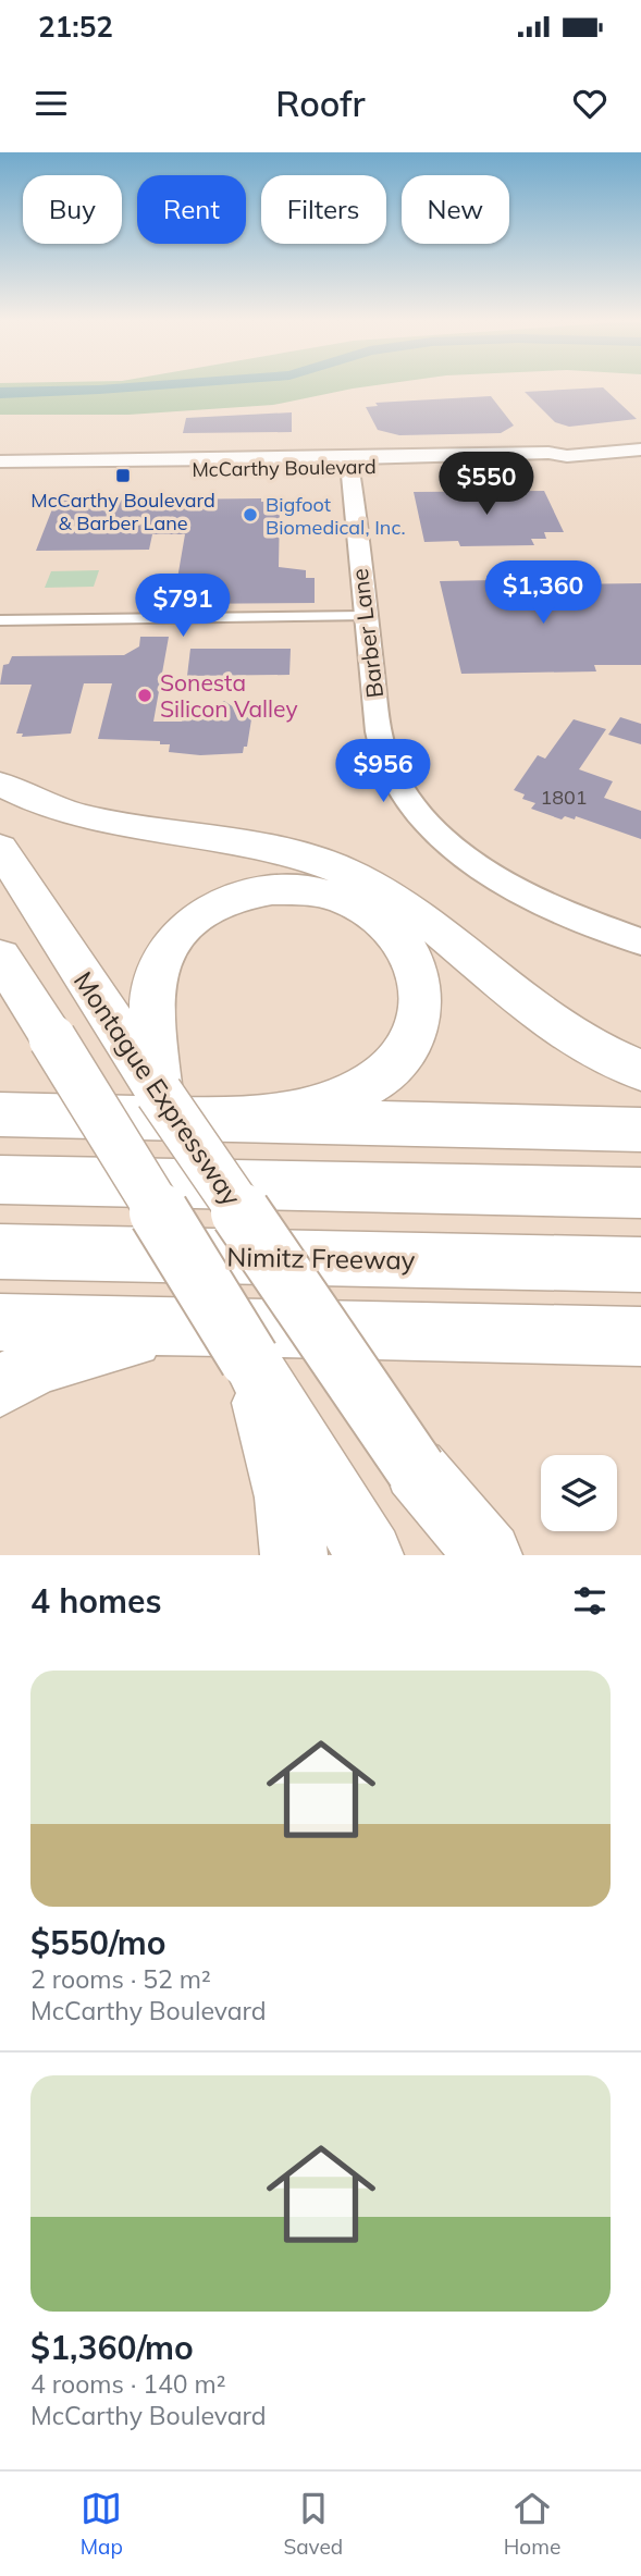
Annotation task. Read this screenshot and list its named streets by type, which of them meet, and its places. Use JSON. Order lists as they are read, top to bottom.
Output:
{
  "streets": {
    "highway": ["Montague Expressway", "Nimitz Freeway"],
    "main road": ["McCarthy Boulevard", "Barber Lane"]
  },
  "crossings": [
    ["McCarthy Boulevard", "Barber Lane"]
  ],
  "places": {
    "transit": ["McCarthy Boulevard & Barber Lane"],
    "other": ["Bigfoot Biomedical, Inc.", "Sonesta Silicon Valley"]
  },
  "house_numbers": ["1801"],
  "page": {
    "status": "21:52",
    "header": "Roofr",
    "chip": [
      "Buy",
      "Rent",
      "Filters",
      "New"
    ],
    "price": [
      "$550",
      "$1,360",
      "$791",
      "$956"
    ],
    "heading": "4 homes",
    "list": [
      {
        "name": "$550/mo",
        "note": "2 rooms · 52 m² · McCarthy Boulevard"
      },
      {
        "name": "$1,360/mo",
        "note": "4 rooms · 140 m² · McCarthy Boulevard"
      }
    ],
    "tabs": ["Map", "Saved", "Home"]
  }
}
